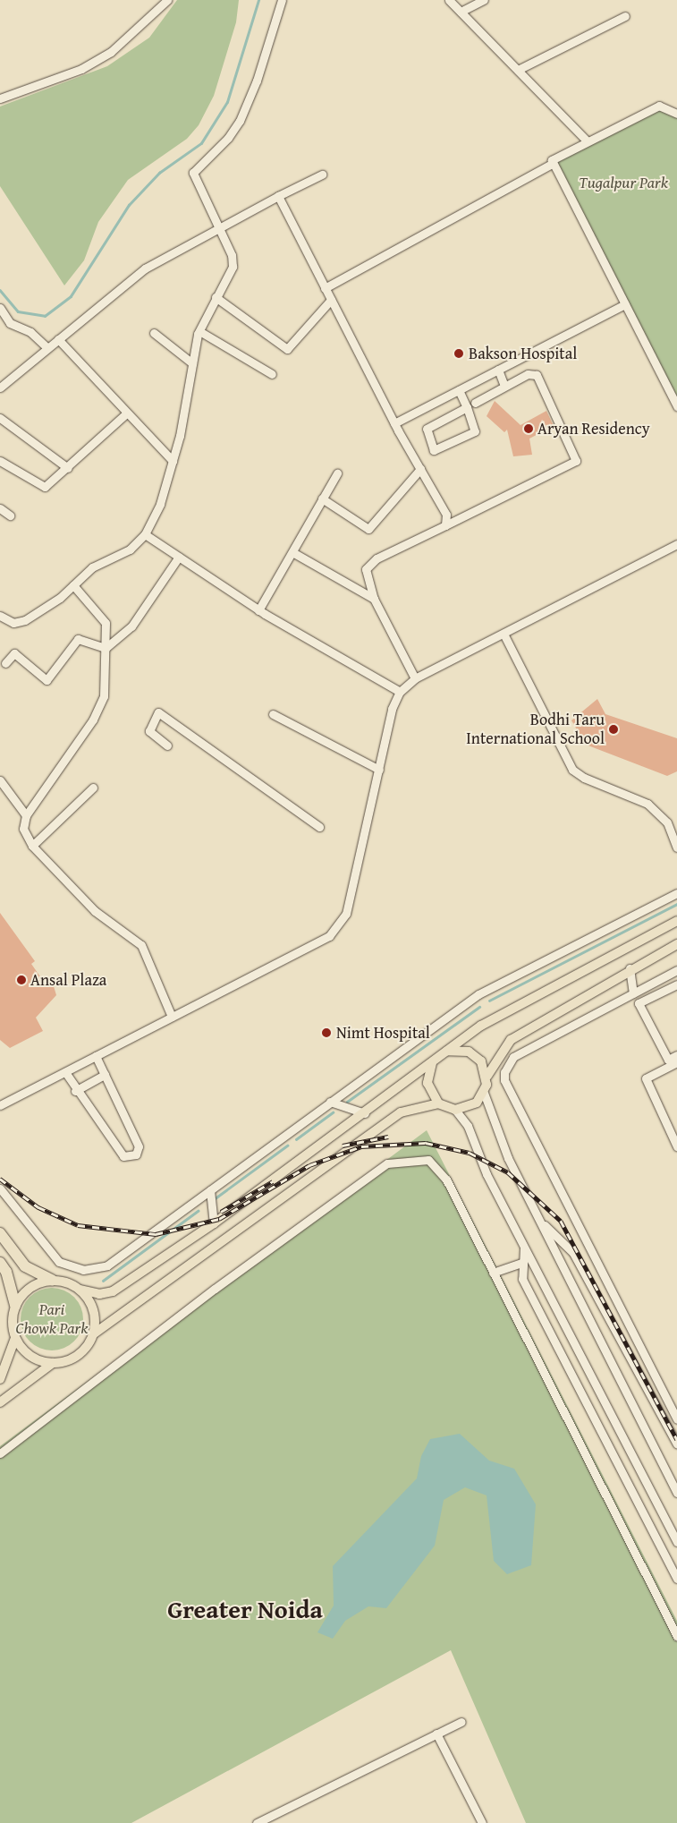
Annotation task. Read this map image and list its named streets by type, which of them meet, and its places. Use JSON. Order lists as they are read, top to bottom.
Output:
{
  "districts": ["Greater Noida"],
  "parks": ["Tugalpur Park", "Pari Chowk Park"],
  "places": [
    "Bakson Hospital",
    "Aryan Residency",
    "Bodhi Taru International School",
    "Ansal Plaza",
    "Nimt Hospital"
  ]
}
